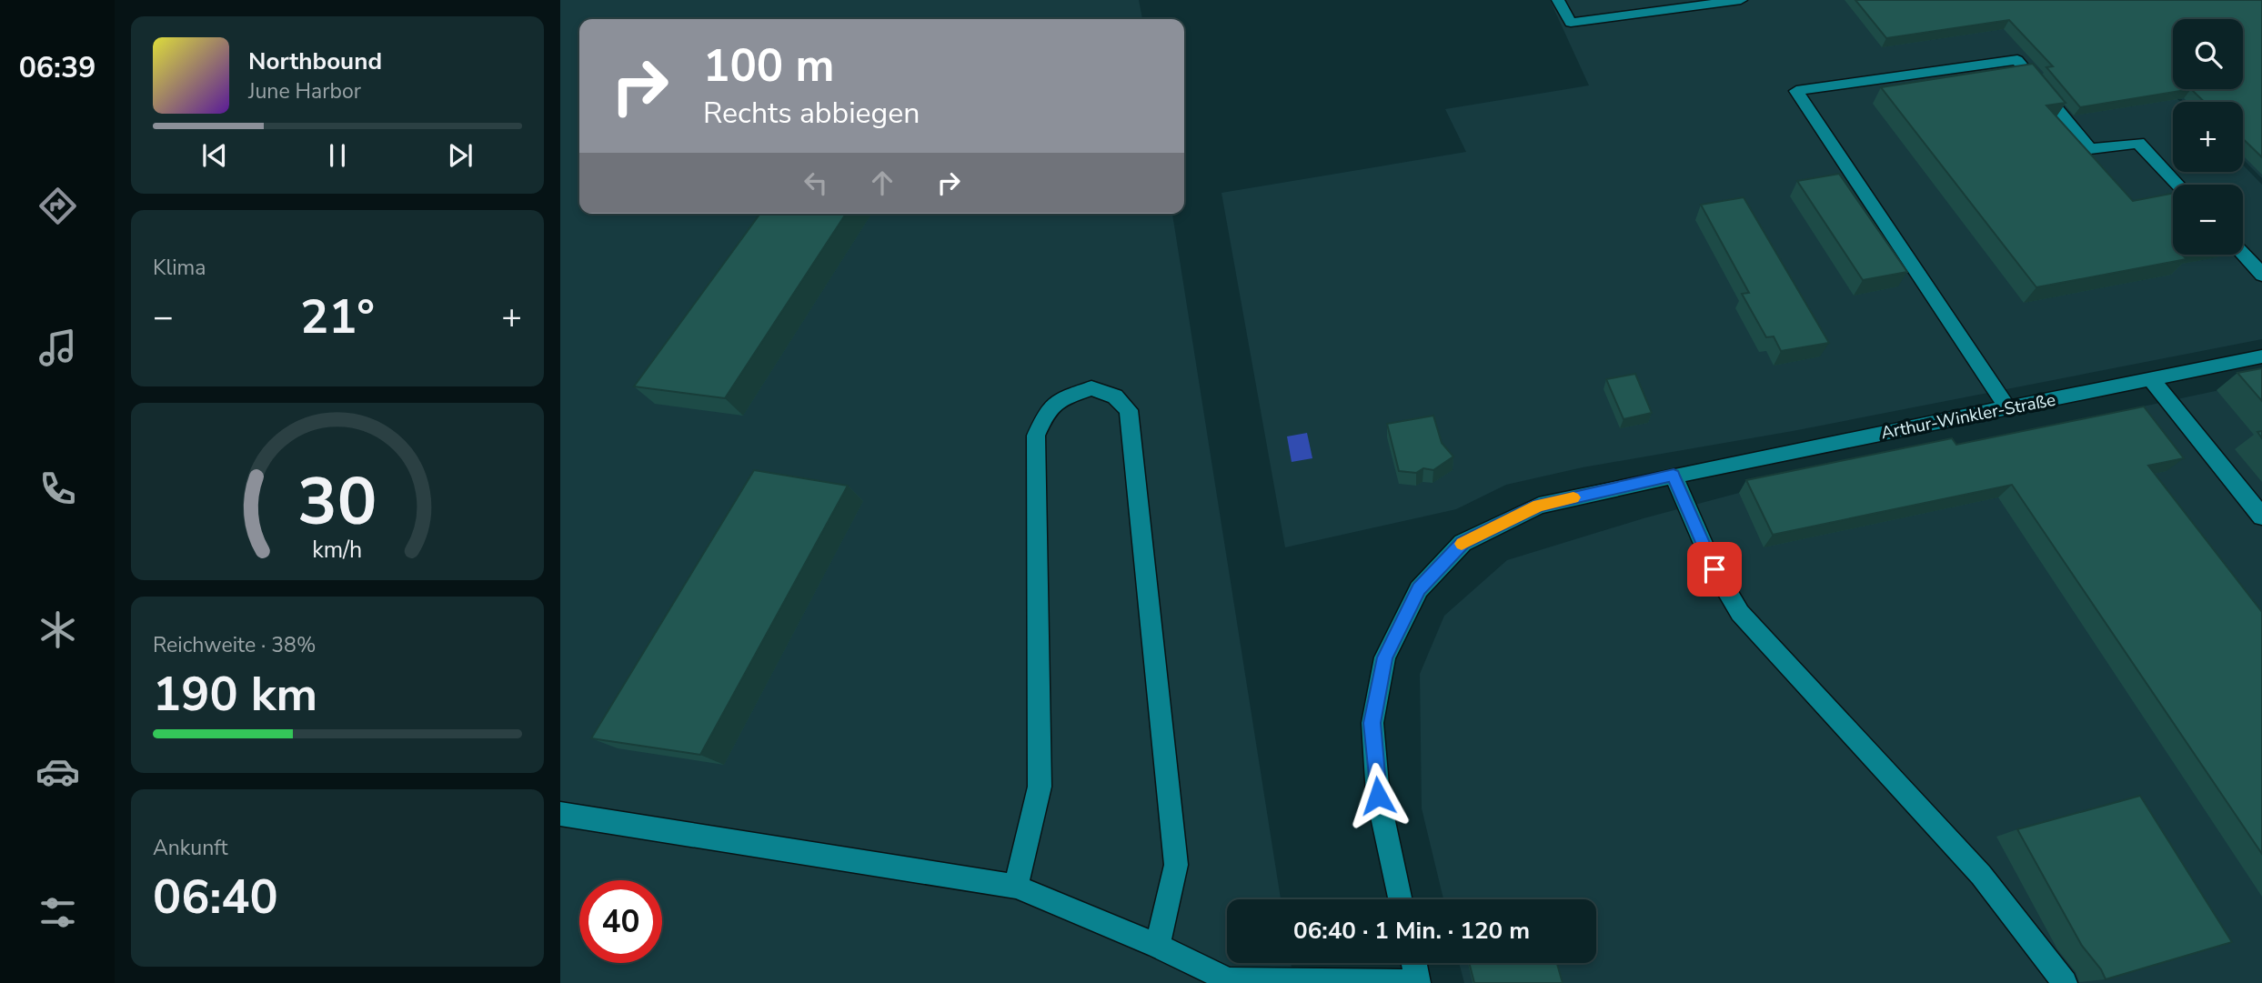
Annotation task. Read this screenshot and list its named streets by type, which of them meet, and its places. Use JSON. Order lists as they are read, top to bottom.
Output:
{
  "streets": {
    "street": ["Arthur-Winkler-Straße"]
  },
  "page": {
    "tabs": "06:39",
    "map_buttons": ["+", "−"],
    "turn": ["100 m", "Rechts abbiegen"],
    "song": ["Northbound", "June Harbor"],
    "tile": [
      "Klima",
      ["Reichweite · 38%", "190 km"],
      ["Ankunft", "06:40"]
    ],
    "heat": ["−", "21°", "+"],
    "limit": "40",
    "trip": "06:40 · 1 Min. · 120 m",
    "gauge": ["30", "km/h"]
  }
}
